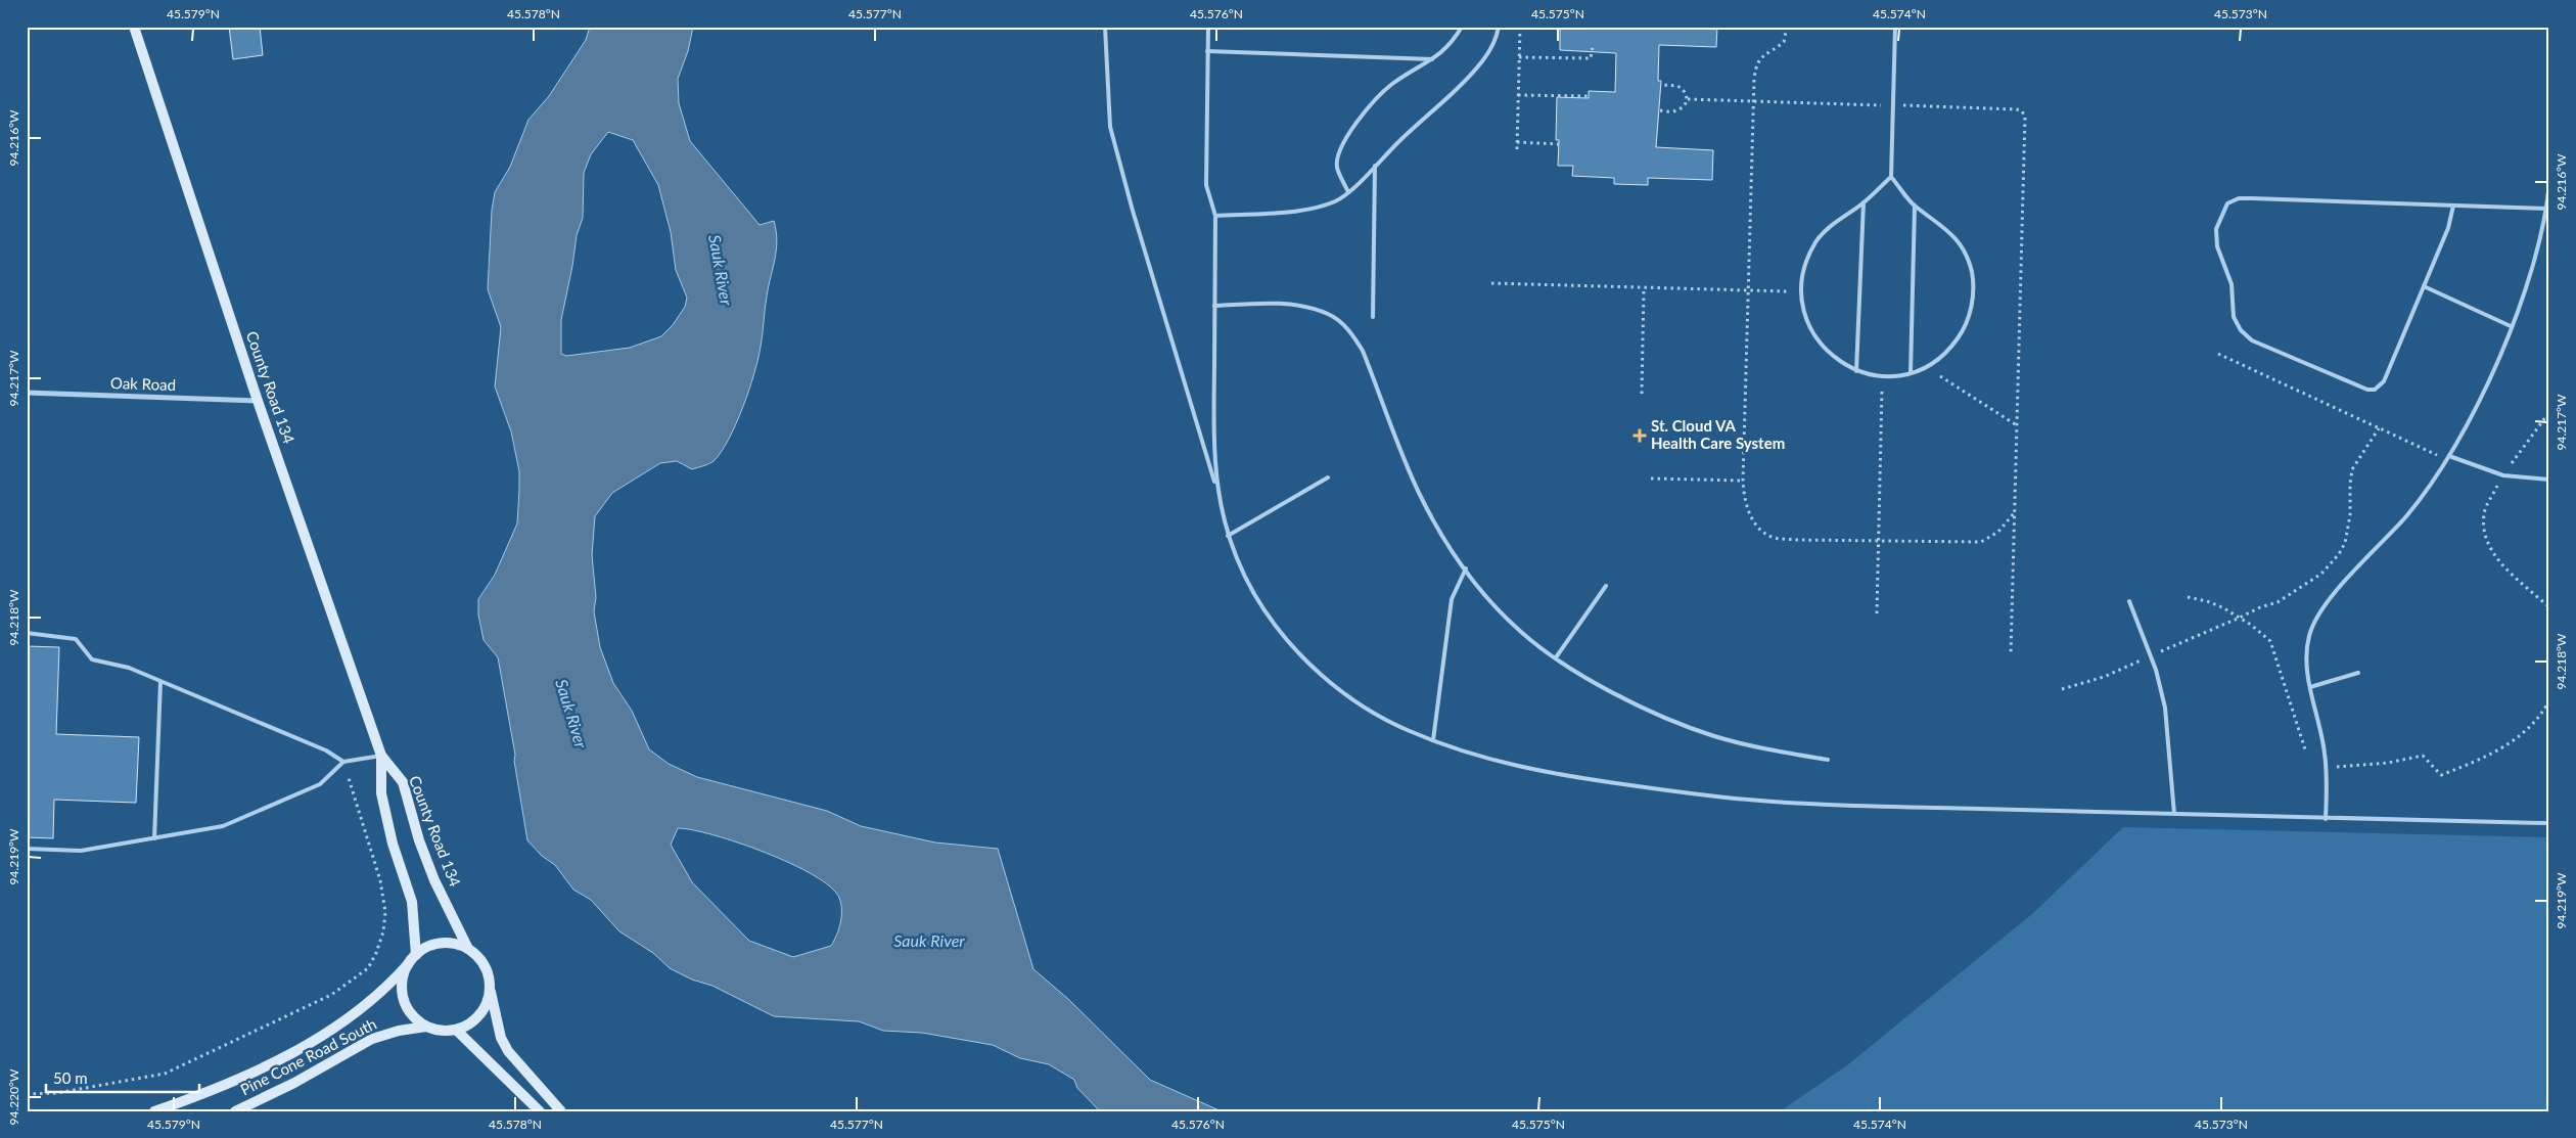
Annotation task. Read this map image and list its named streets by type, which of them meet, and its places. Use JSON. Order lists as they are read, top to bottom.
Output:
{
  "streets": {
    "street": ["Oak Road", "County Road 134", "Pine Cone Road South"]
  },
  "crossings": [
    ["Oak Road", "County Road 134"],
    ["County Road 134", "Pine Cone Road South"]
  ],
  "water": ["Sauk River"],
  "places": {
    "health": ["St. Cloud VA Health Care System"]
  },
  "scale_bar": "50 m",
  "coordinates": [
    "45.579°N",
    "45.578°N",
    "45.577°N",
    "45.576°N",
    "45.575°N",
    "45.574°N",
    "45.573°N",
    "94.216°W",
    "94.217°W",
    "94.218°W",
    "94.219°W",
    "94.220°W"
  ]
}
